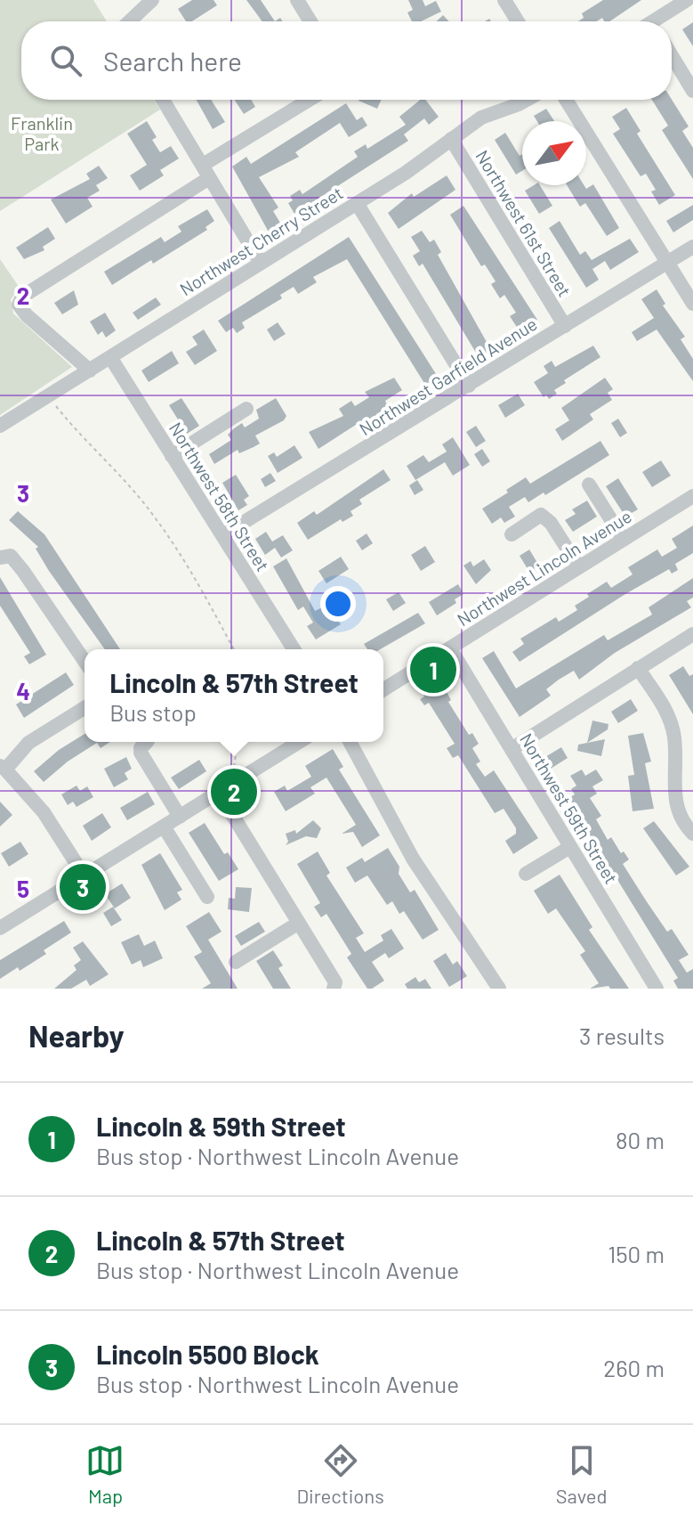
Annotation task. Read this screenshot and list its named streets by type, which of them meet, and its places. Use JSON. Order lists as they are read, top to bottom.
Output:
{
  "streets": {
    "street": [
      "Northwest 61st Street",
      "Northwest Cherry Street",
      "Northwest Garfield Avenue",
      "Northwest 58th Street",
      "Northwest Lincoln Avenue",
      "Northwest 59th Street"
    ]
  },
  "crossings": [
    ["Northwest 61st Street", "Northwest Cherry Street"],
    ["Northwest 61st Street", "Northwest Garfield Avenue"],
    ["Northwest Cherry Street", "Northwest 58th Street"],
    ["Northwest Garfield Avenue", "Northwest 58th Street"],
    ["Northwest Lincoln Avenue", "Northwest 59th Street"]
  ],
  "parks": ["Franklin Park"],
  "north": "top right",
  "page": {
    "search": "Search here",
    "pins": ["1", "2", "3"],
    "popup": ["Lincoln & 57th Street", "Bus stop"],
    "heading": ["Nearby", "3 results"],
    "list": [
      {
        "mark": "1",
        "name": "Lincoln & 59th Street",
        "note": "Bus stop · Northwest Lincoln Avenue",
        "value": "80 m"
      },
      {
        "mark": "2",
        "name": "Lincoln & 57th Street",
        "note": "Bus stop · Northwest Lincoln Avenue",
        "value": "150 m"
      },
      {
        "mark": "3",
        "name": "Lincoln 5500 Block",
        "note": "Bus stop · Northwest Lincoln Avenue",
        "value": "260 m"
      }
    ],
    "nav": ["Map", "Directions", "Saved"]
  },
  "grid": {
    "rows": [
      "2",
      "3",
      "4",
      "5"
    ]
  }
}
